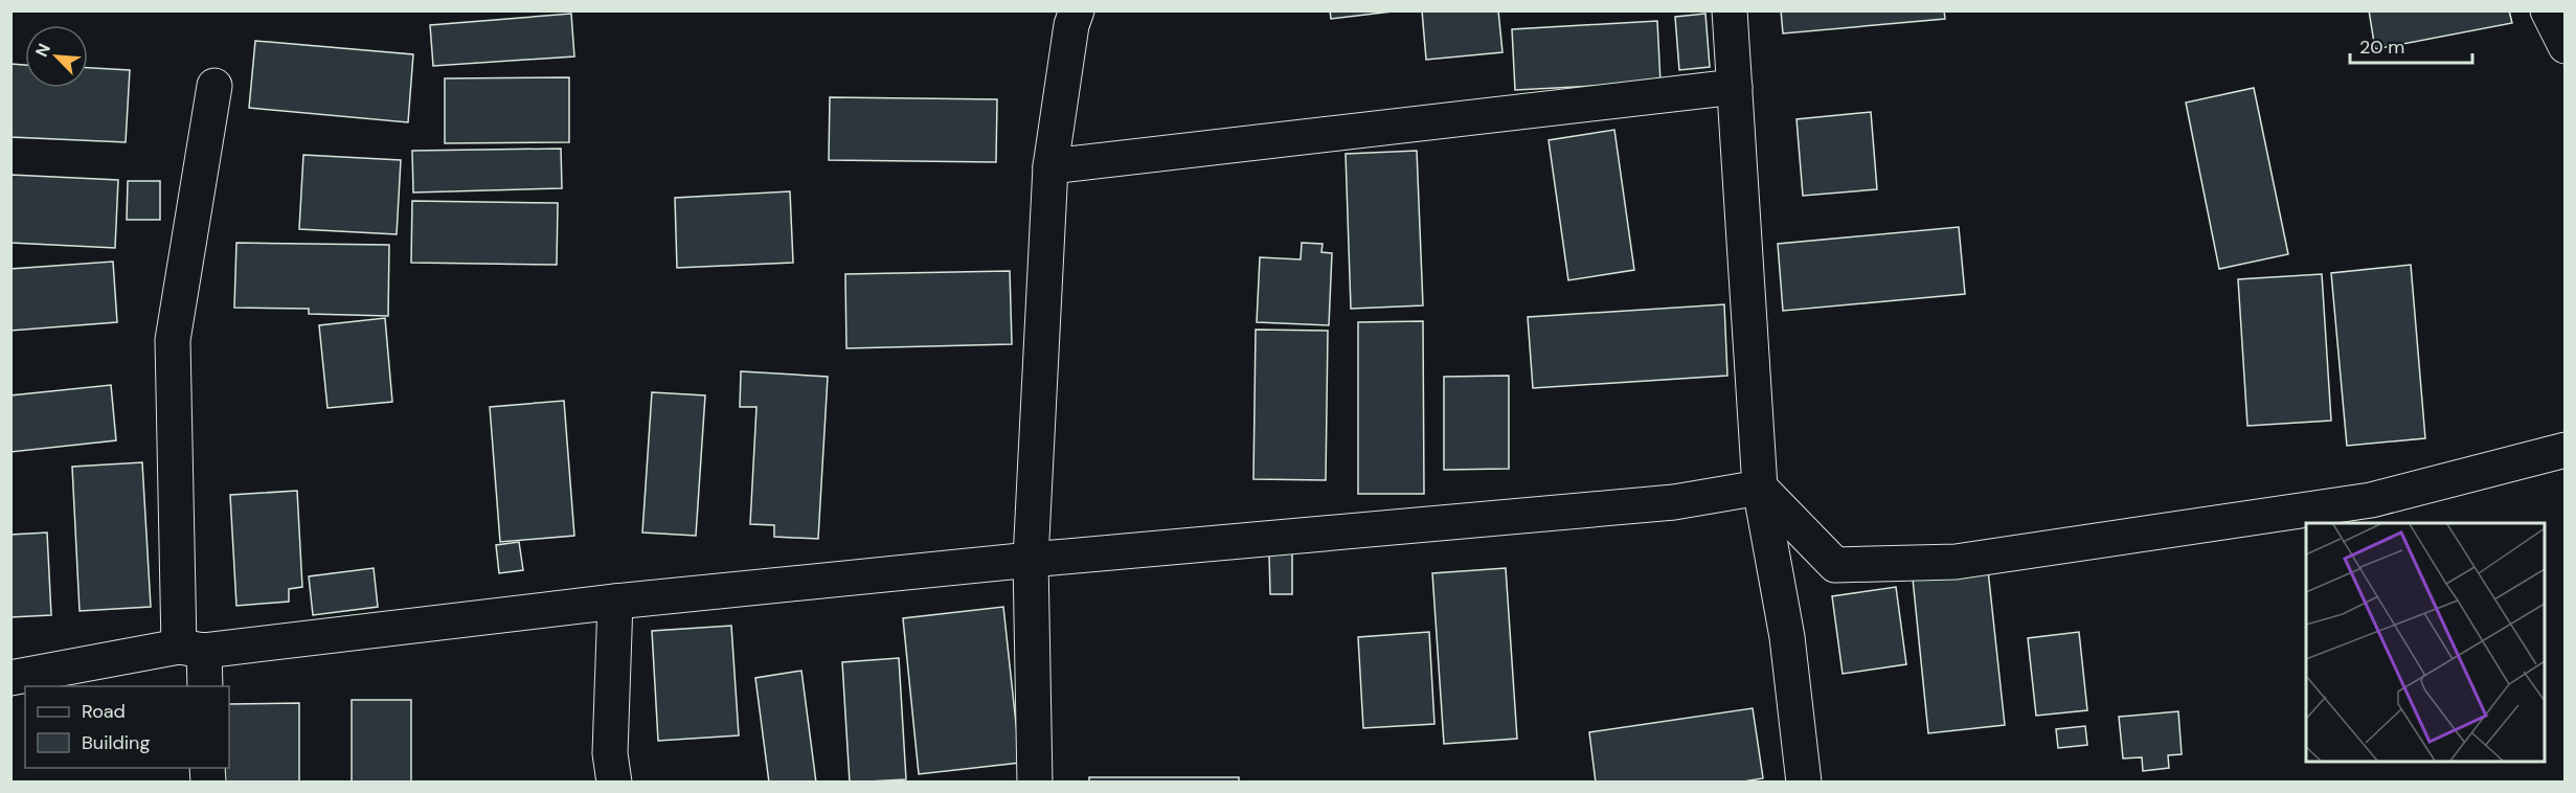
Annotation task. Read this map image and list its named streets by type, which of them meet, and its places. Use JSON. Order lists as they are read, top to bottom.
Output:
{
  "legend": ["Road", "Building"],
  "scale_bar": "20 m",
  "north": "top left"
}
